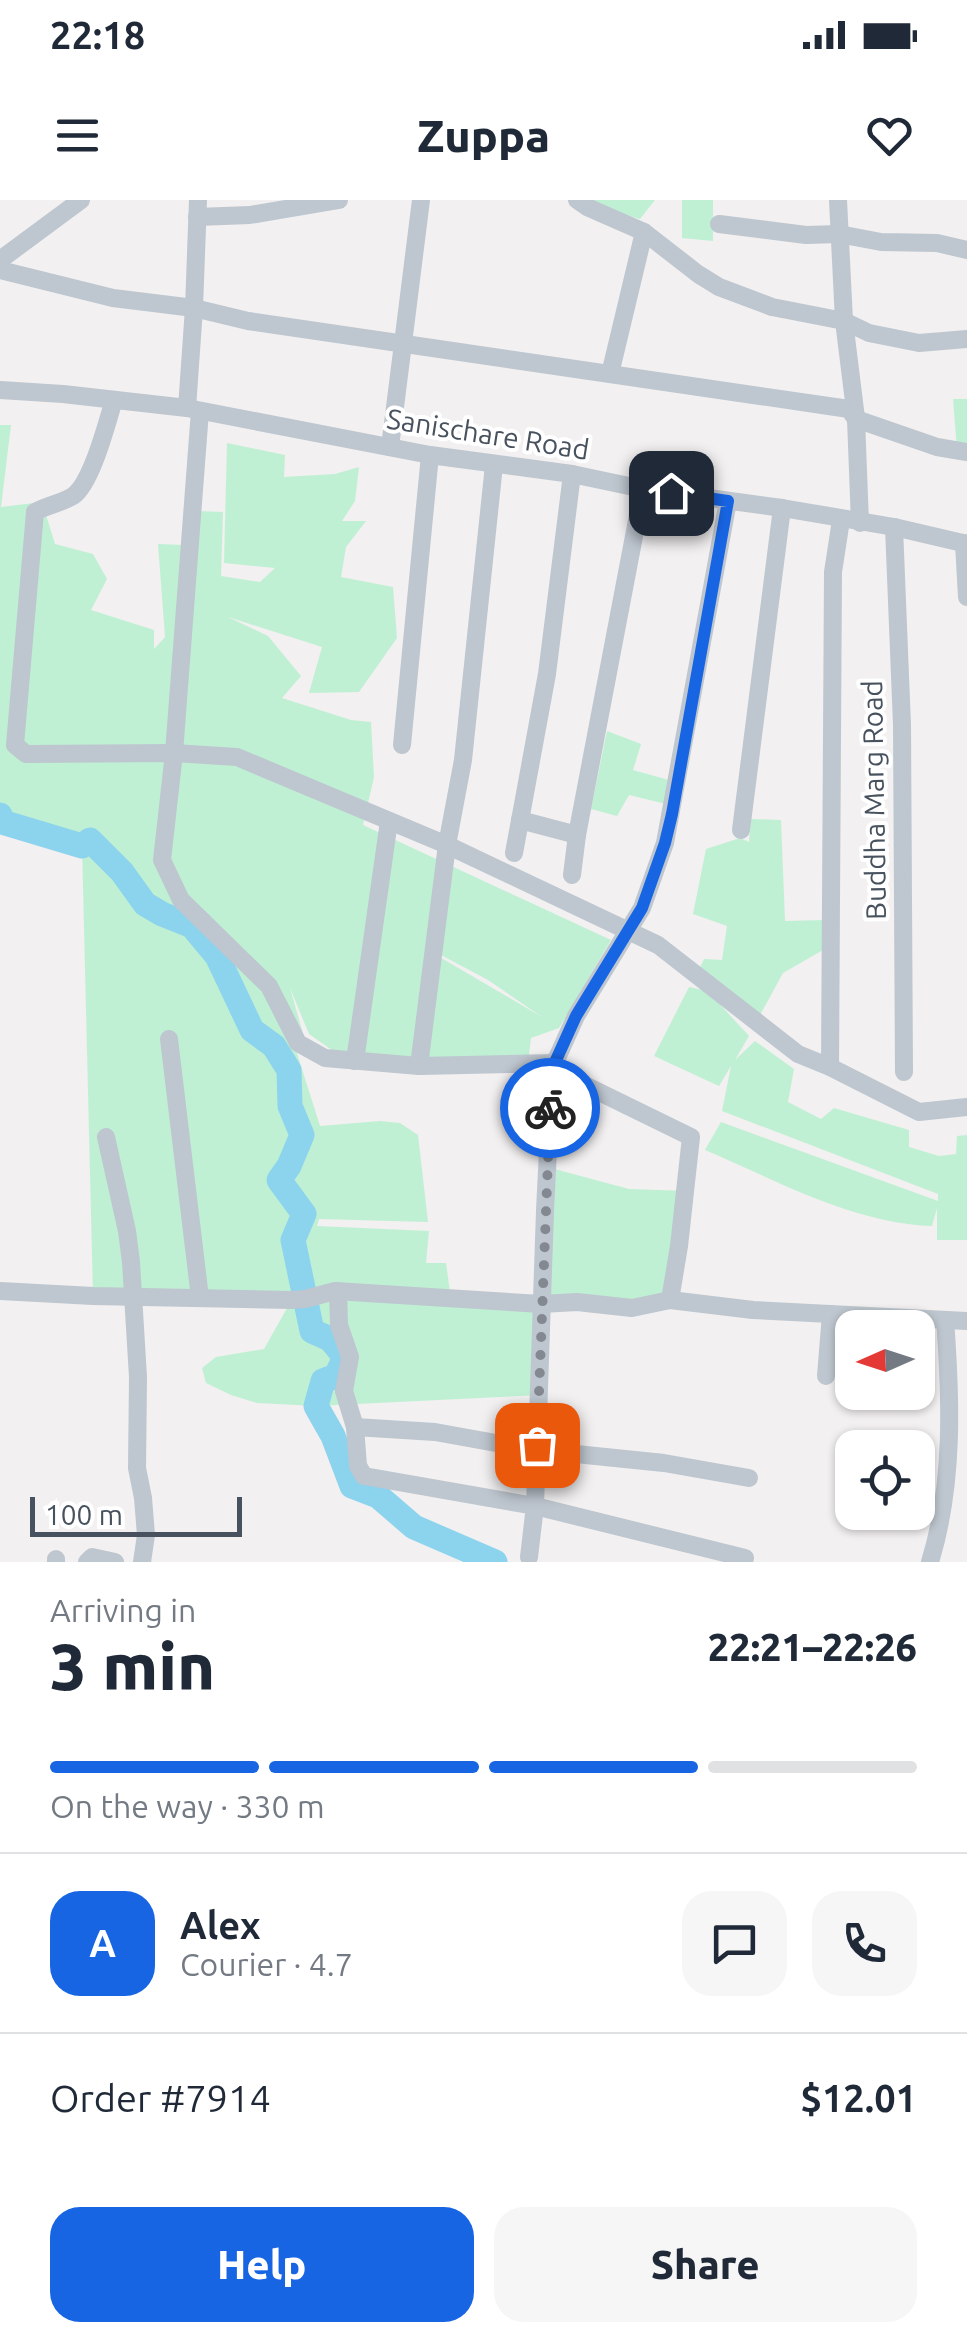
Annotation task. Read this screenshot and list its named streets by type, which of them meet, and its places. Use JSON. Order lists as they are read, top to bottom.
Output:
{
  "streets": {
    "street": ["Sanischare Road", "Buddha Marg Road"]
  },
  "crossings": [
    ["Sanischare Road", "Buddha Marg Road"]
  ],
  "scale_bar": "100 m",
  "north": "left",
  "page": {
    "status": "22:18",
    "header": "Zuppa",
    "scale": "100 m",
    "heading": ["3 min", "Arriving in", "22:21–22:26"],
    "panel": [
      "Alex",
      "Courier · 4.7",
      "Order #7914",
      "$12.01"
    ],
    "bar": "On the way · 330 m",
    "round": "A",
    "buttons": ["Help", "Share"]
  }
}
